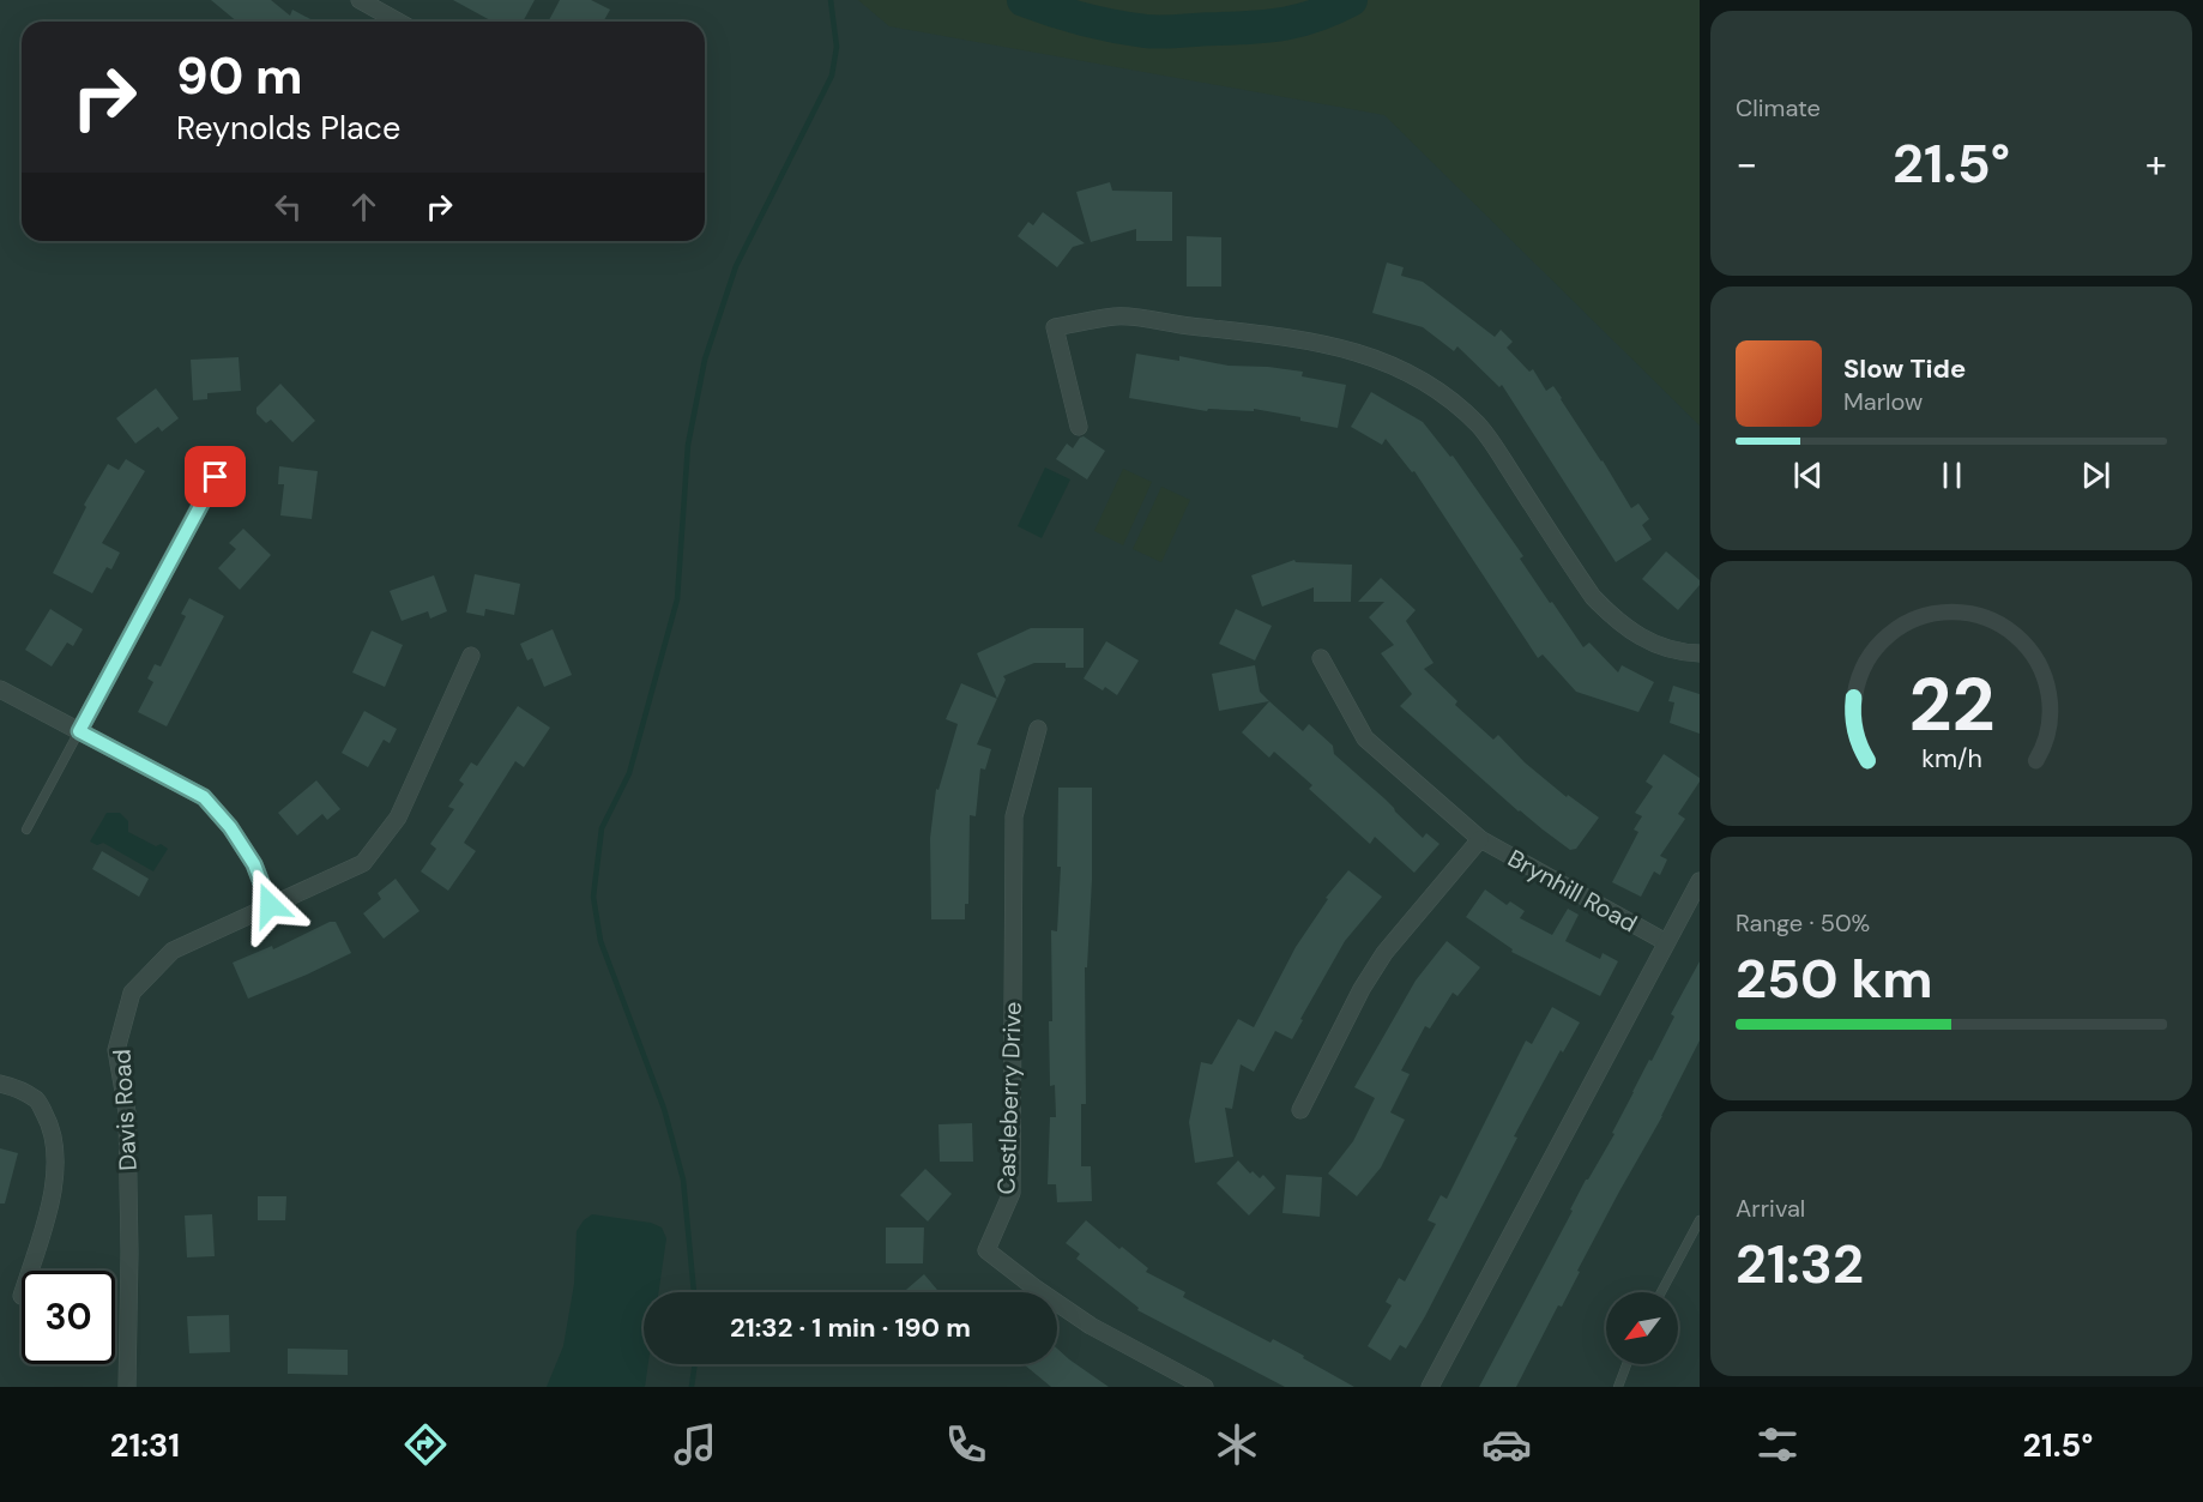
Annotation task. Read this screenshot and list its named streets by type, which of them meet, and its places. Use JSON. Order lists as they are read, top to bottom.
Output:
{
  "streets": {
    "street": ["Brynhill Road", "Castleberry Drive", "Davis Road"]
  },
  "north": "bottom left",
  "page": {
    "tile": [
      "Climate",
      ["Range · 50%", "250 km"],
      ["Arrival", "21:32"]
    ],
    "turn": ["90 m", "Reynolds Place"],
    "heat": ["−", "21.5°", "+"],
    "song": ["Slow Tide", "Marlow"],
    "limit": "30",
    "trip": "21:32 · 1 min · 190 m",
    "tabs": ["21:31", "21.5°"],
    "gauge": ["22", "km/h"]
  }
}
